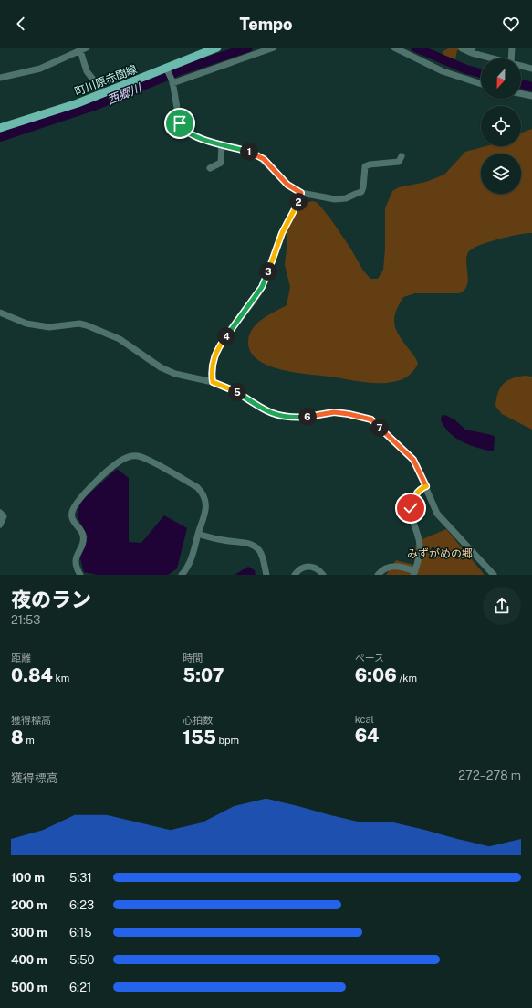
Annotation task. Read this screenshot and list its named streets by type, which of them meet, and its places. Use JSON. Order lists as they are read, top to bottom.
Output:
{
  "streets": {
    "main road": ["町川原赤間線"]
  },
  "water": ["西郷川"],
  "parks": ["みずがめの郷"],
  "north": "bottom",
  "page": {
    "header": "Tempo",
    "pins": [
      "1",
      "2",
      "3",
      "4",
      "5",
      "6",
      "7"
    ],
    "heading": ["夜のラン", "21:53"],
    "stats": [
      ["距離", "0.84 km"],
      ["時間", "5:07"],
      ["ペース", "6:06 /km"],
      ["獲得標高", "8 m"],
      ["心拍数", "155 bpm"],
      ["kcal", "64"]
    ],
    "chart": ["獲得標高", "272–278 m"],
    "list": [
      {
        "name": "100 m",
        "note": "5:31"
      },
      {
        "name": "200 m",
        "note": "6:23"
      },
      {
        "name": "300 m",
        "note": "6:15"
      },
      {
        "name": "400 m",
        "note": "5:50"
      },
      {
        "name": "500 m",
        "note": "6:21"
      }
    ]
  }
}
